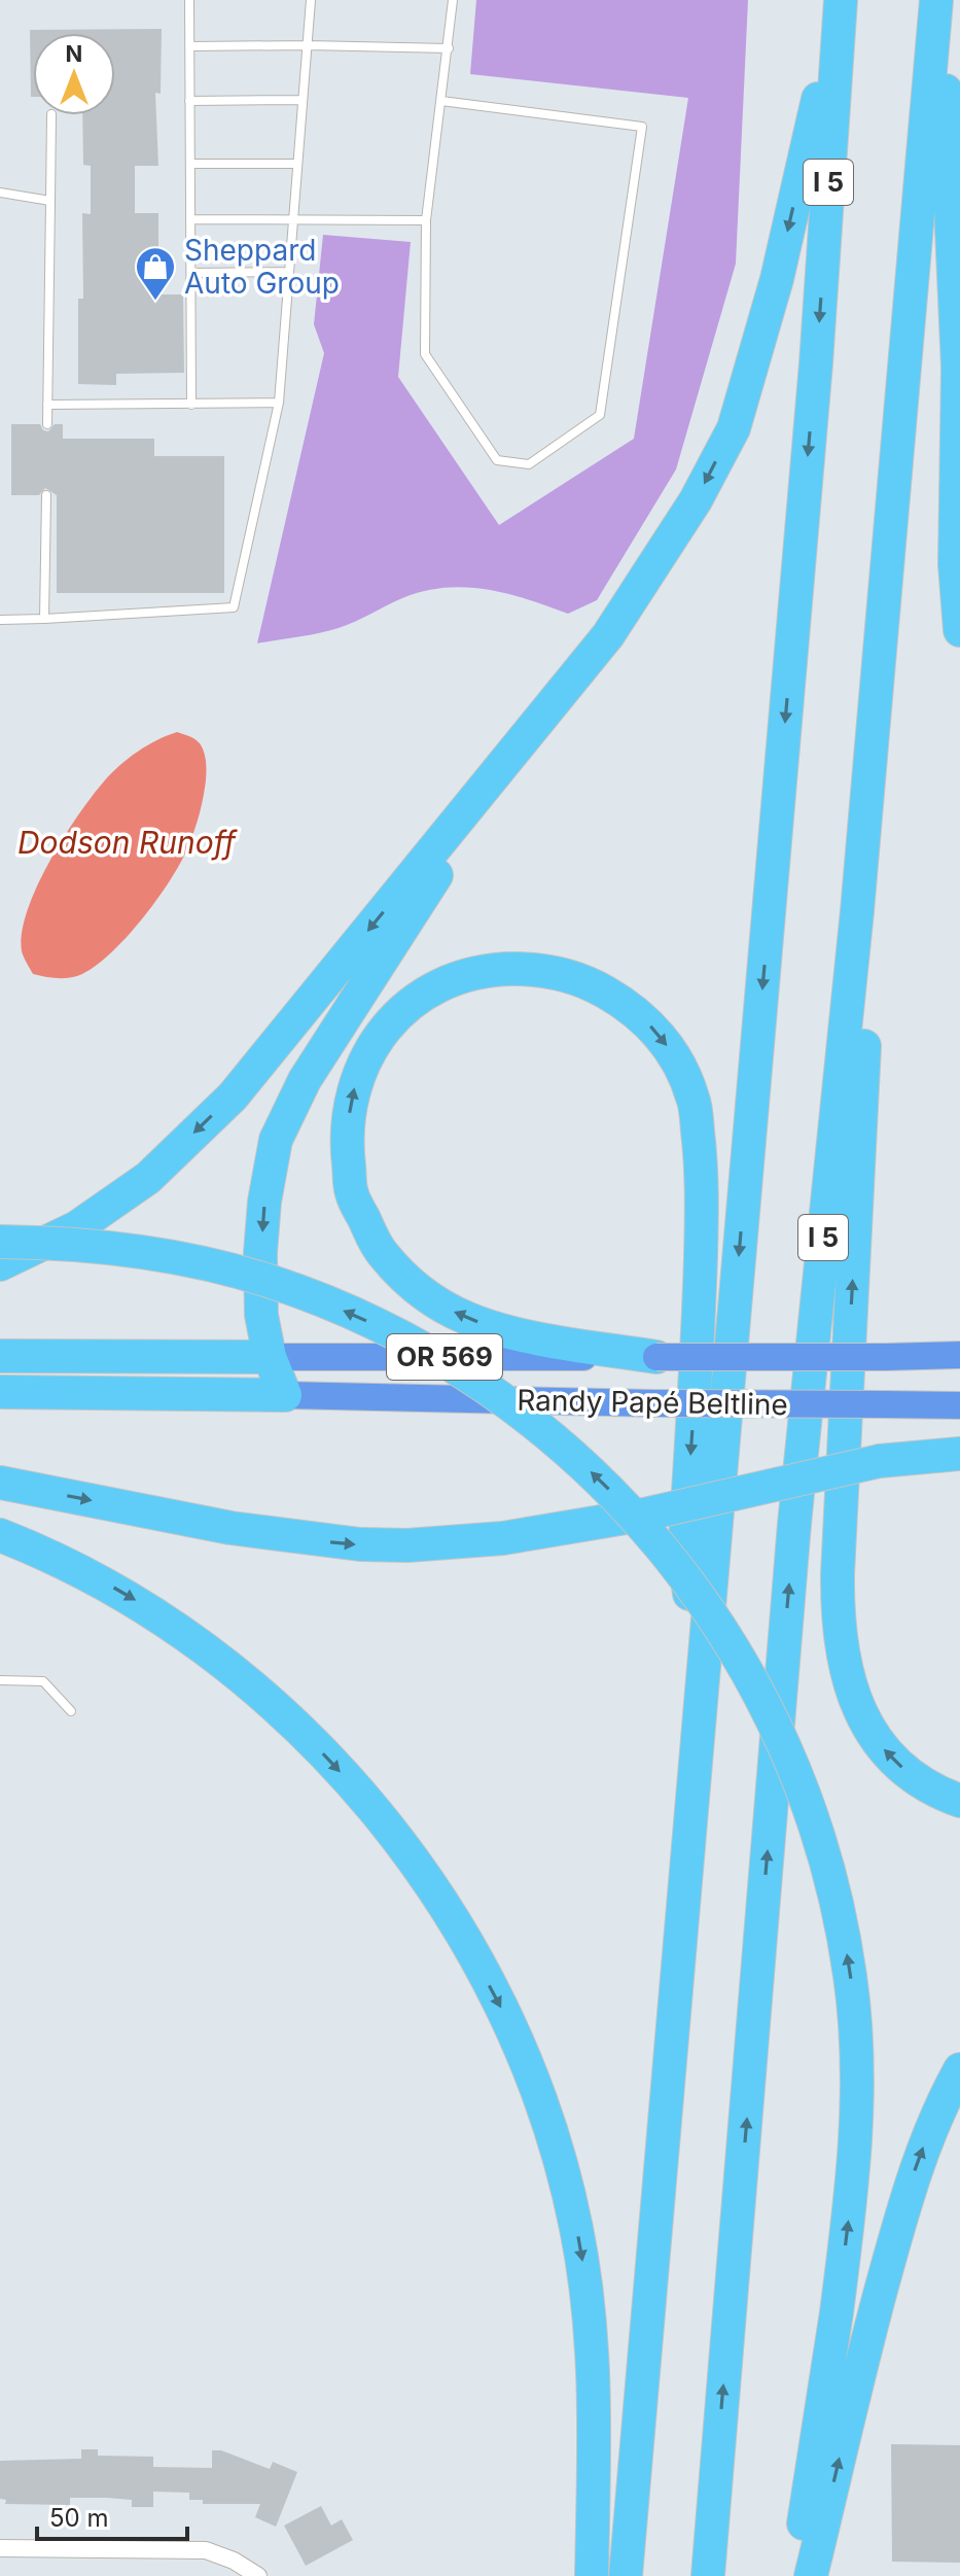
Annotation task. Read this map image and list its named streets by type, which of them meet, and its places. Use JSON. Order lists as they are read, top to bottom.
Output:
{
  "streets": {
    "highway": ["I 5", "OR 569", "Randy Papé Beltline"]
  },
  "water": ["Dodson Runoff"],
  "places": {
    "shop": ["Sheppard Auto Group"]
  },
  "scale_bar": "50 m",
  "north": "top"
}
